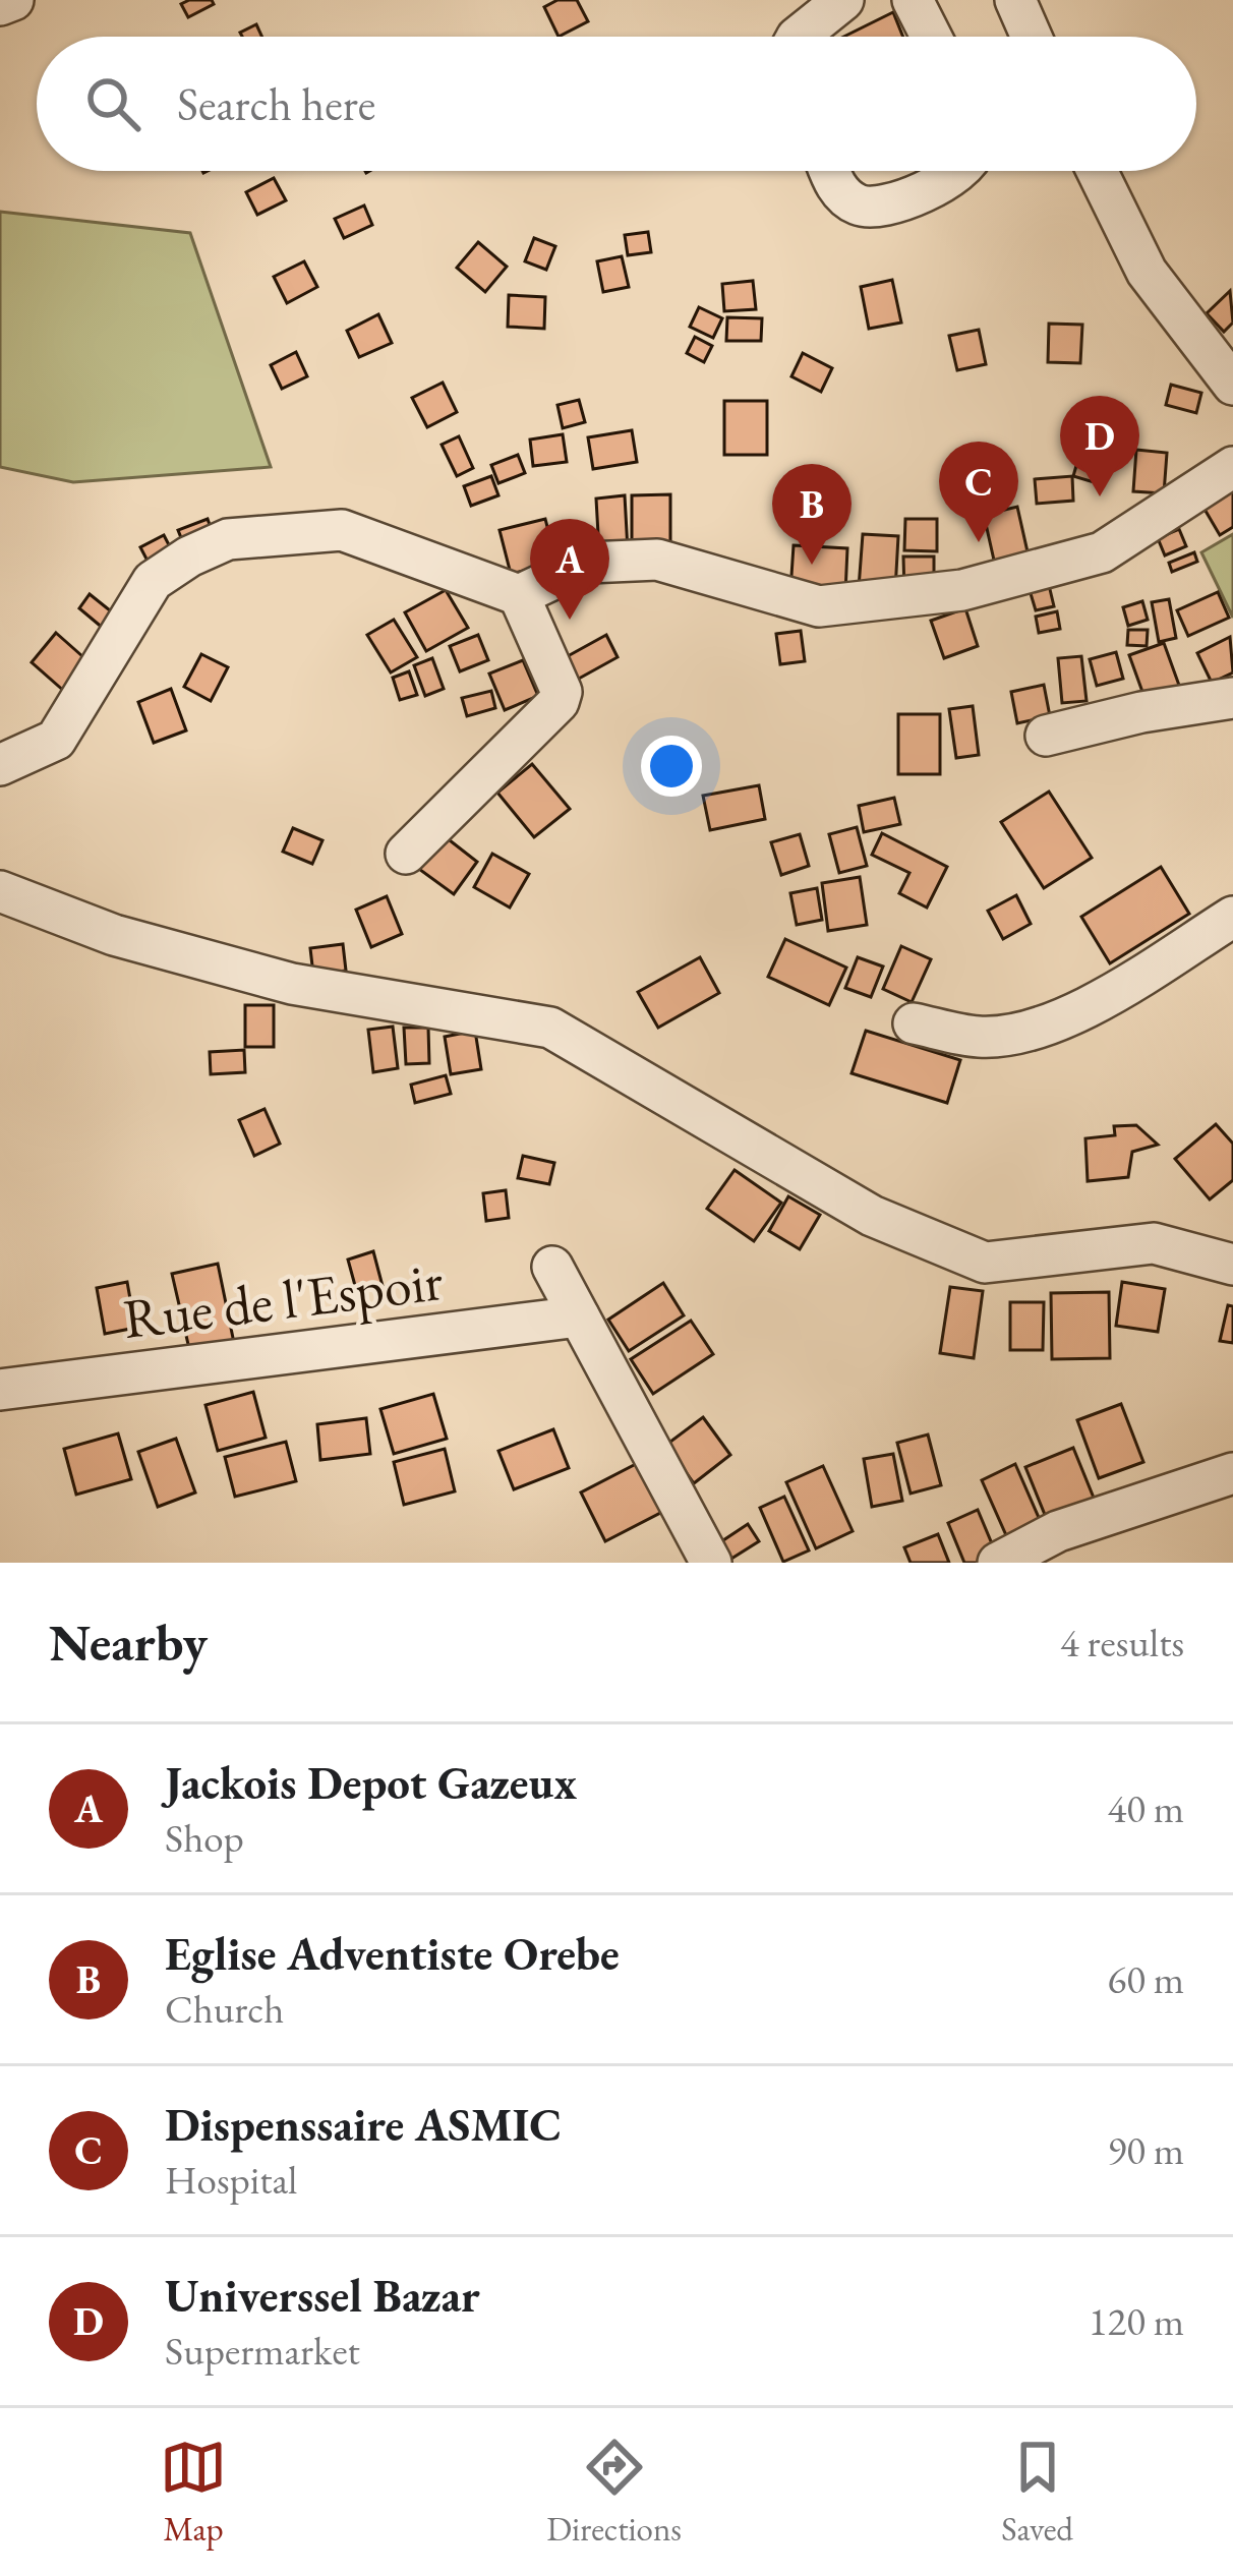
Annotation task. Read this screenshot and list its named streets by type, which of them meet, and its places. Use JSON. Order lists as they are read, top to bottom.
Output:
{
  "streets": {
    "street": ["Rue de l'Espoir"]
  },
  "page": {
    "search": "Search here",
    "pins": [
      "D",
      "C",
      "B",
      "A"
    ],
    "heading": ["Nearby", "4 results"],
    "list": [
      {
        "mark": "A",
        "name": "Jackois Depot Gazeux",
        "note": "Shop",
        "value": "40 m"
      },
      {
        "mark": "B",
        "name": "Eglise Adventiste Orebe",
        "note": "Church",
        "value": "60 m"
      },
      {
        "mark": "C",
        "name": "Dispenssaire ASMIC",
        "note": "Hospital",
        "value": "90 m"
      },
      {
        "mark": "D",
        "name": "Universsel Bazar",
        "note": "Supermarket",
        "value": "120 m"
      }
    ],
    "nav": ["Map", "Directions", "Saved"]
  }
}
